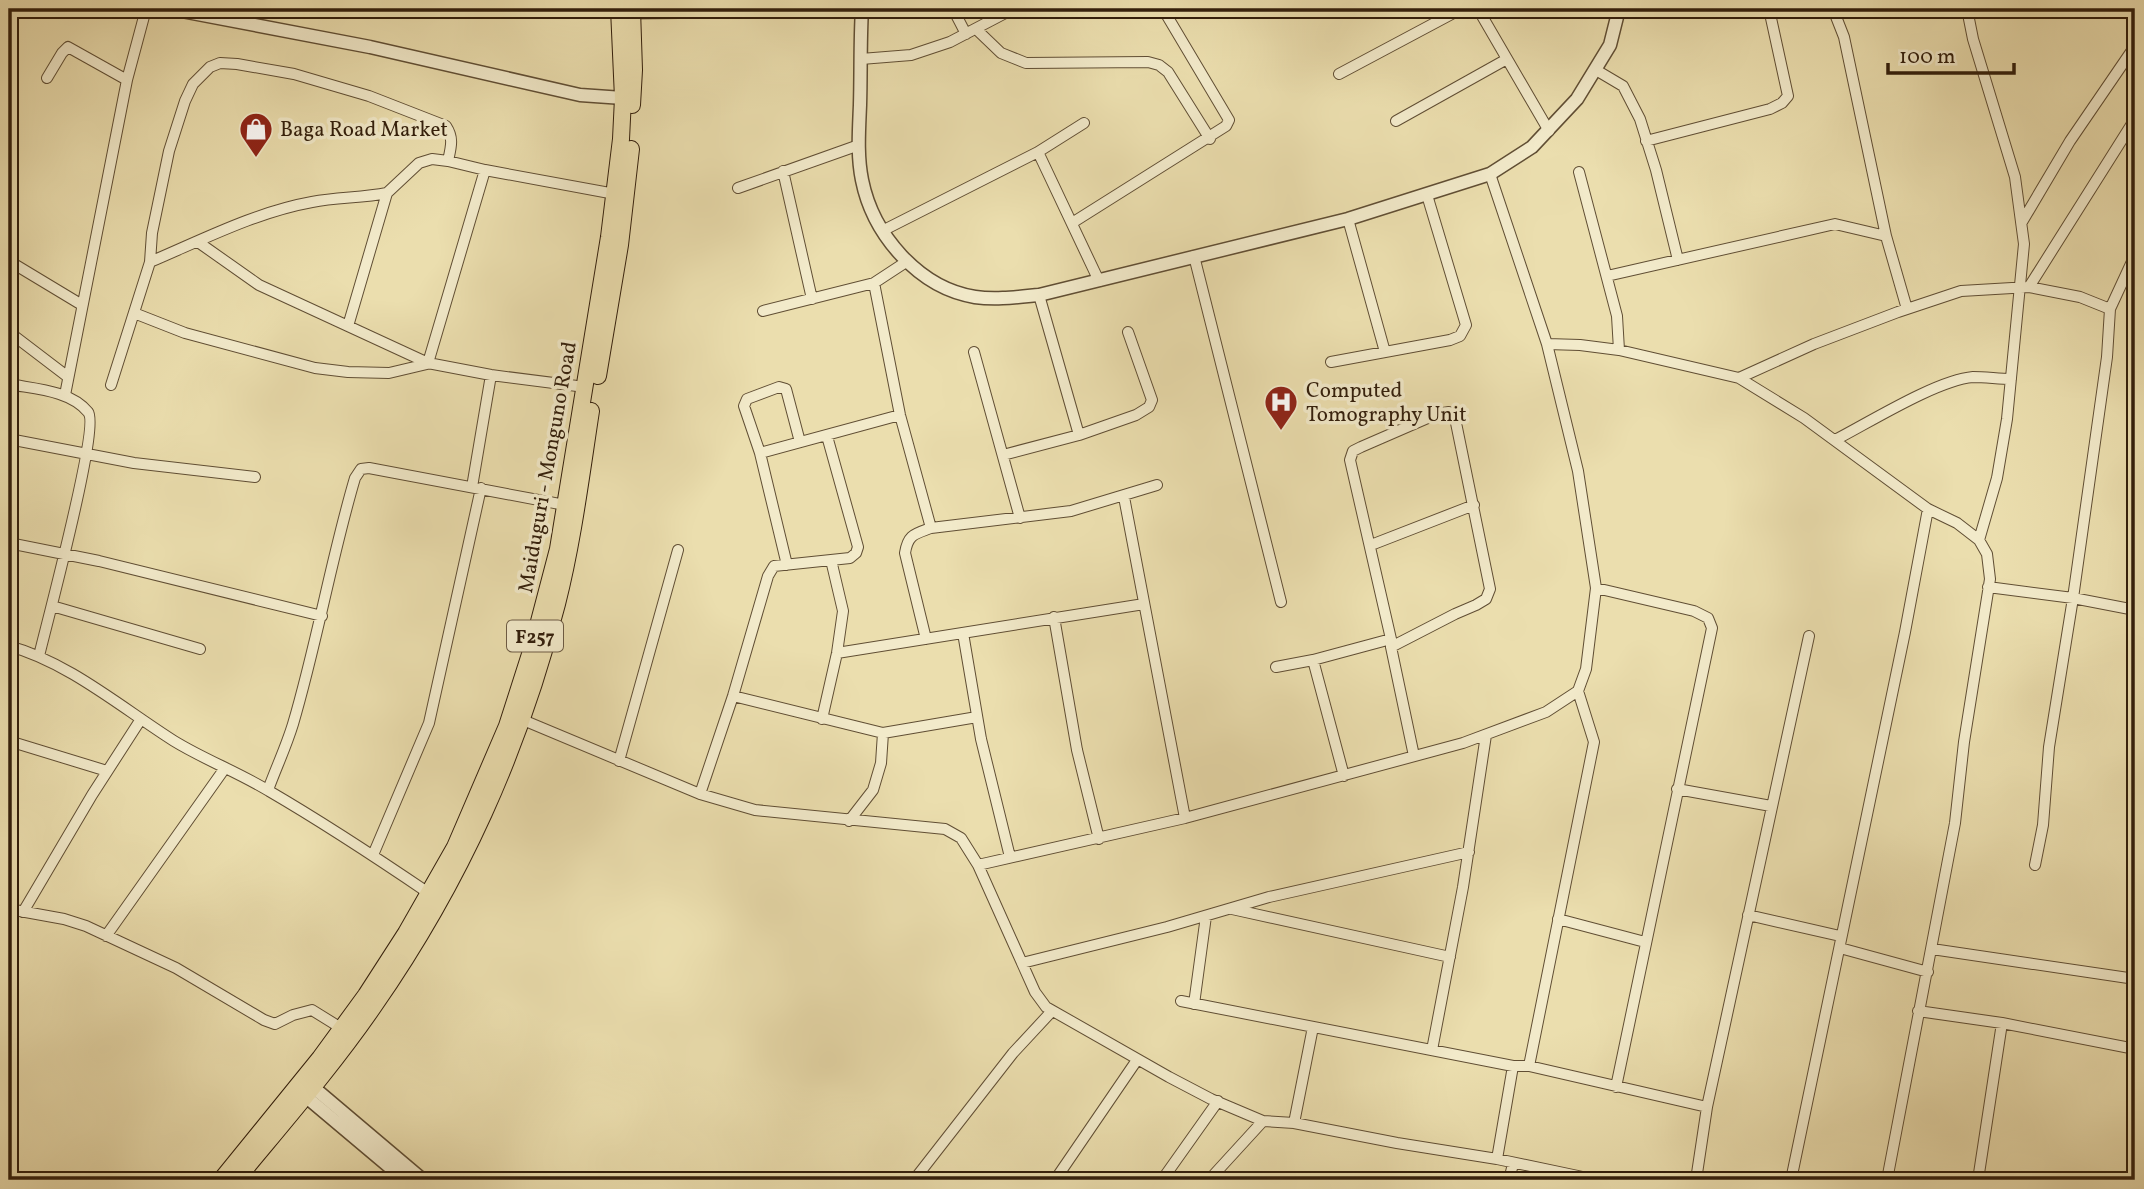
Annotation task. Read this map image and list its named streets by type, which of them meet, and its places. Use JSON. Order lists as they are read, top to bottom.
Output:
{
  "streets": {
    "main road": ["Maiduguri - Monguno Road", "F257"]
  },
  "places": {
    "shop": ["Baga Road Market"],
    "hospital": ["Computed Tomography Unit"]
  },
  "scale_bar": "100 m"
}
